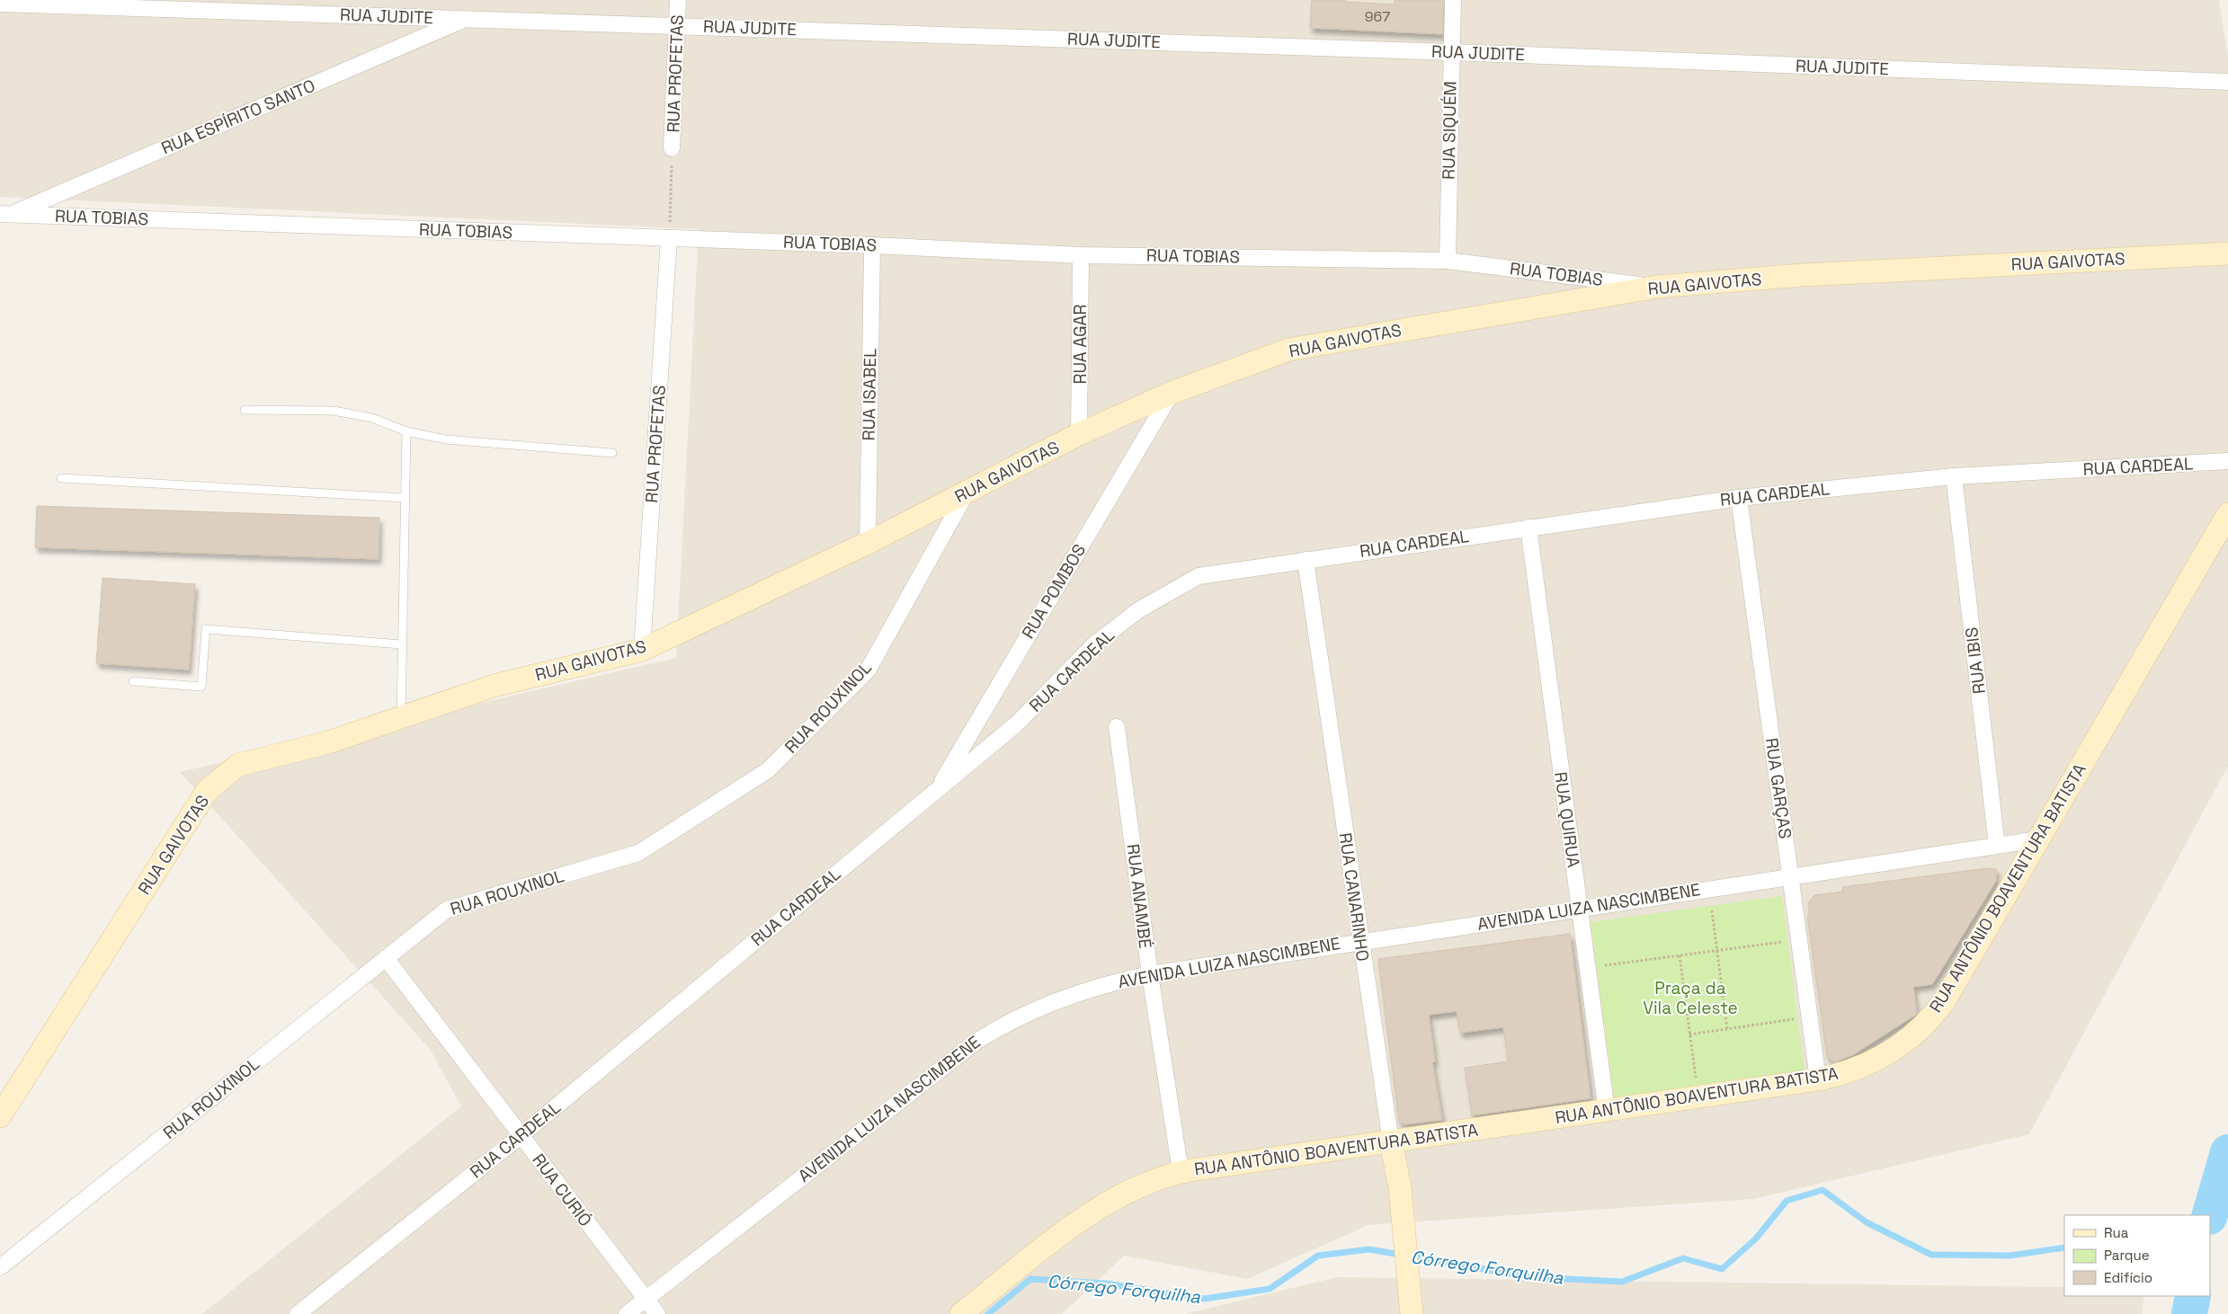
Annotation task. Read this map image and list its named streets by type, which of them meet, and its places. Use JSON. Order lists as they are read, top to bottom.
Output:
{
  "streets": {
    "street": [
      "RUA JUDITE",
      "RUA PROFETAS",
      "RUA ESPÍRITO SANTO",
      "RUA SIQUÉM",
      "RUA TOBIAS",
      "RUA GAIVOTAS",
      "RUA AGAR",
      "RUA ISABEL",
      "RUA CARDEAL",
      "RUA POMBOS",
      "RUA IBIS",
      "RUA ROUXINOL",
      "RUA GARÇAS",
      "RUA QUIRUA",
      "RUA ANTÔNIO BOAVENTURA BATISTA",
      "RUA ANAMBÉ",
      "RUA CANARINHO",
      "AVENIDA LUIZA NASCIMBENE",
      "RUA CURIÓ"
    ]
  },
  "crossings": [
    ["RUA JUDITE", "RUA PROFETAS"],
    ["RUA JUDITE", "RUA ESPÍRITO SANTO"],
    ["RUA JUDITE", "RUA SIQUÉM"],
    ["RUA PROFETAS", "RUA TOBIAS"],
    ["RUA PROFETAS", "RUA GAIVOTAS"],
    ["RUA ESPÍRITO SANTO", "RUA TOBIAS"],
    ["RUA SIQUÉM", "RUA TOBIAS"],
    ["RUA TOBIAS", "RUA GAIVOTAS"],
    ["RUA TOBIAS", "RUA AGAR"],
    ["RUA TOBIAS", "RUA ISABEL"],
    ["RUA GAIVOTAS", "RUA AGAR"],
    ["RUA GAIVOTAS", "RUA ISABEL"],
    ["RUA GAIVOTAS", "RUA POMBOS"],
    ["RUA GAIVOTAS", "RUA ROUXINOL"],
    ["RUA CARDEAL", "RUA POMBOS"],
    ["RUA CARDEAL", "RUA IBIS"],
    ["RUA CARDEAL", "RUA GARÇAS"],
    ["RUA CARDEAL", "RUA QUIRUA"],
    ["RUA CARDEAL", "RUA CANARINHO"],
    ["RUA CARDEAL", "RUA CURIÓ"],
    ["RUA IBIS", "AVENIDA LUIZA NASCIMBENE"],
    ["RUA ROUXINOL", "RUA CURIÓ"],
    ["RUA GARÇAS", "RUA ANTÔNIO BOAVENTURA BATISTA"],
    ["RUA GARÇAS", "AVENIDA LUIZA NASCIMBENE"],
    ["RUA QUIRUA", "RUA ANTÔNIO BOAVENTURA BATISTA"],
    ["RUA QUIRUA", "AVENIDA LUIZA NASCIMBENE"],
    ["RUA ANTÔNIO BOAVENTURA BATISTA", "RUA ANAMBÉ"],
    ["RUA ANTÔNIO BOAVENTURA BATISTA", "RUA CANARINHO"],
    ["RUA ANTÔNIO BOAVENTURA BATISTA", "AVENIDA LUIZA NASCIMBENE"],
    ["RUA ANAMBÉ", "AVENIDA LUIZA NASCIMBENE"],
    ["RUA CANARINHO", "AVENIDA LUIZA NASCIMBENE"],
    ["AVENIDA LUIZA NASCIMBENE", "RUA CURIÓ"]
  ],
  "water": ["Córrego Forquilha"],
  "parks": ["Praça da Vila Celeste"],
  "house_numbers": ["967"],
  "legend": ["Rua", "Parque", "Edifício"]
}
